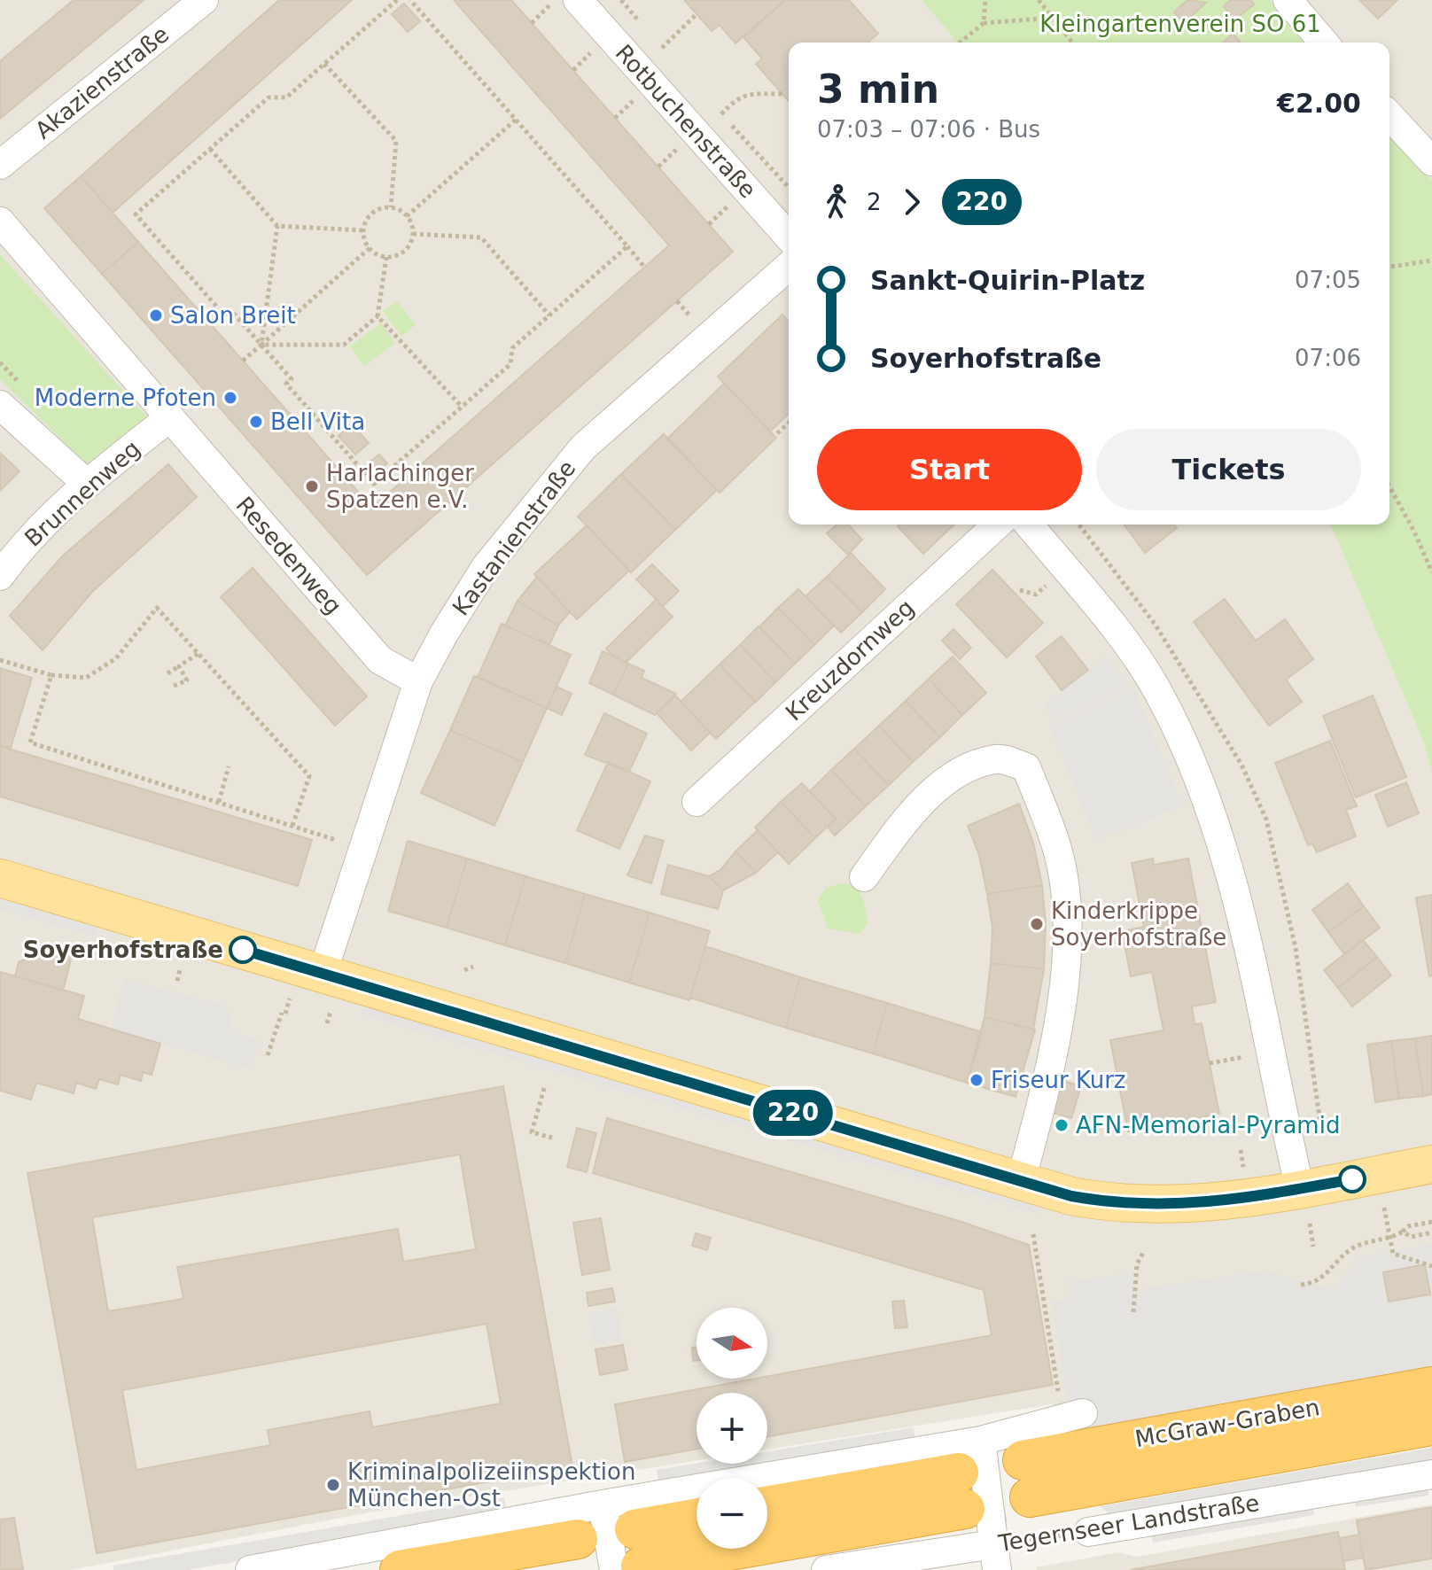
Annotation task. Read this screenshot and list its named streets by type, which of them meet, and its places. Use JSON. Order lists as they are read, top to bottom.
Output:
{
  "streets": {
    "highway": ["McGraw-Graben"],
    "street": [
      "Akazienstraße",
      "Rotbuchenstraße",
      "Brunnenweg",
      "Kastanienstraße",
      "Resedenweg",
      "Kreuzdornweg",
      "Tegernseer Landstraße"
    ]
  },
  "crossings": [
    ["Brunnenweg", "Resedenweg"],
    ["Kastanienstraße", "Resedenweg"]
  ],
  "parks": ["Kleingartenverein SO 61"],
  "places": [
    "Salon Breit",
    "Moderne Pfoten",
    "Bell Vita",
    "Harlachinger Spatzen e.V.",
    "Kinderkrippe Soyerhofstraße",
    "Soyerhofstraße",
    "Friseur Kurz",
    "AFN-Memorial-Pyramid",
    "Kriminalpolizeiinspektion München-Ost"
  ],
  "lines": ["bus line 220"],
  "north": "right",
  "page": {
    "on_map": "220",
    "heading": ["3 min", "07:03 – 07:06 · Bus", "€2.00"],
    "legs": ["2", "220"],
    "list": [
      {
        "name": "Sankt-Quirin-Platz",
        "value": "07:05"
      },
      {
        "name": "Soyerhofstraße",
        "value": "07:06"
      }
    ],
    "buttons": ["Start", "Tickets"],
    "map_buttons": ["+", "−"]
  }
}
